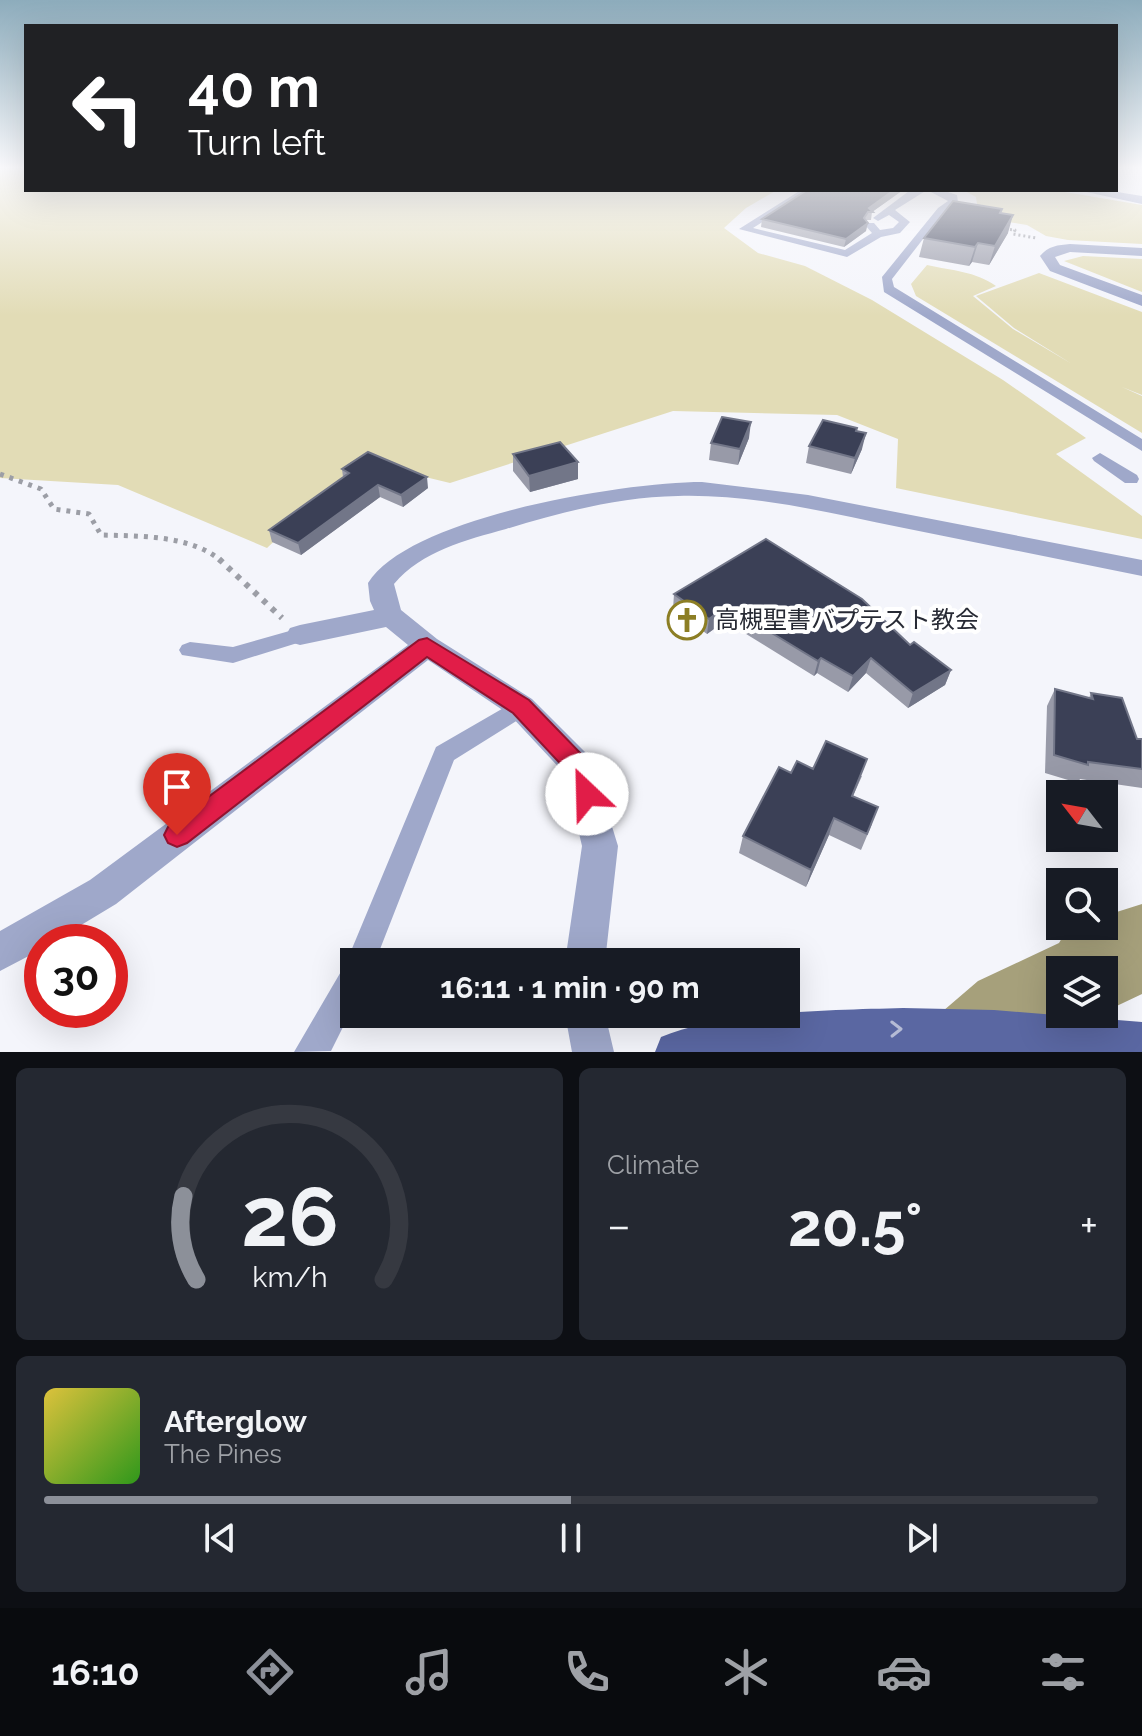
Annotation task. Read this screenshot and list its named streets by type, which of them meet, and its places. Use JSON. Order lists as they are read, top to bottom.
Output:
{
  "places": {
    "church": ["高槻聖書バプテスト教会"]
  },
  "north": "top left",
  "page": {
    "turn": ["40 m", "Turn left"],
    "limit": "30",
    "trip": "16:11 · 1 min · 90 m",
    "tile": "Climate",
    "heat": ["−", "20.5°", "+"],
    "song": ["Afterglow", "The Pines"],
    "tabs": "16:10",
    "gauge": ["26", "km/h"]
  }
}
